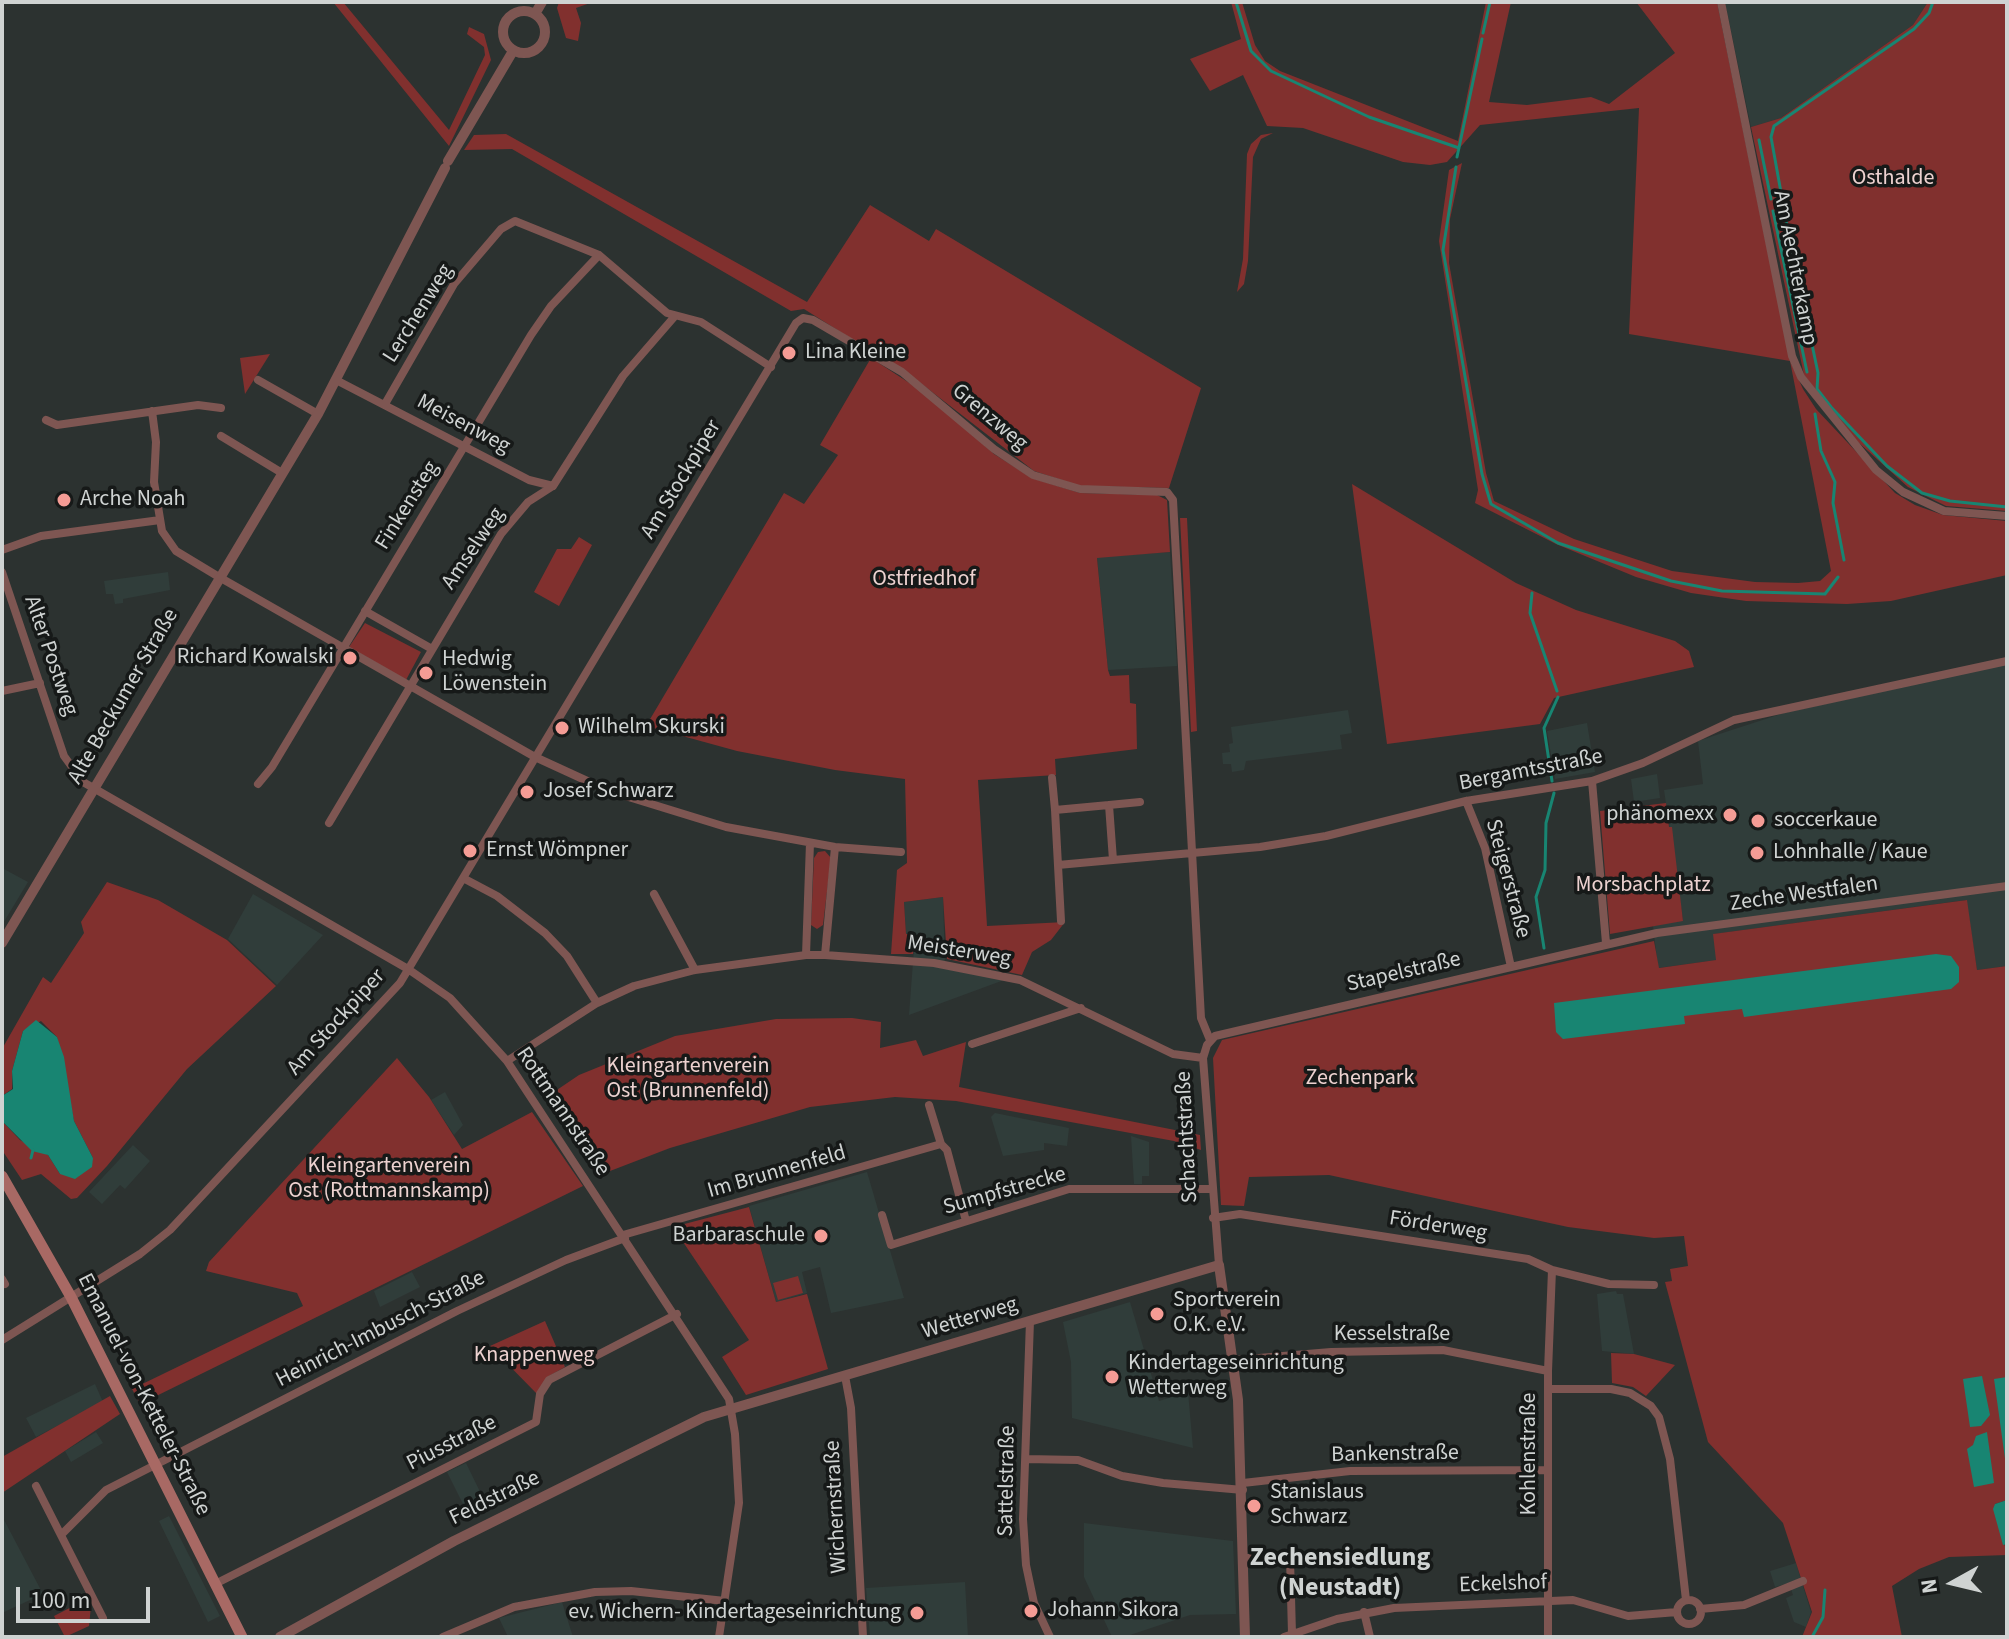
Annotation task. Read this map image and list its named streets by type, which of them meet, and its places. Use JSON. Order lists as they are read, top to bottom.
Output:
{
  "streets": {
    "main road": ["Emanuel-von-Ketteler-Straße"],
    "street": [
      "Am Aechterkamp",
      "Lerchenweg",
      "Grenzweg",
      "Meisenweg",
      "Am Stockpiper",
      "Finkensteg",
      "Amselweg",
      "Alter Postweg",
      "Alte Beckumer Straße",
      "Bergamtsstraße",
      "Steigerstraße",
      "Zeche Westfalen",
      "Meisterweg",
      "Stapelstraße",
      "Rottmannstraße",
      "Schachtstraße",
      "Im Brunnenfeld",
      "Sumpfstrecke",
      "Förderweg",
      "Wetterweg",
      "Heinrich-Imbusch-Straße",
      "Kesselstraße",
      "Piusstraße",
      "Kohlenstraße",
      "Bankenstraße",
      "Sattelstraße",
      "Feldstraße",
      "Wichernstraße",
      "Eckelshof"
    ]
  },
  "crossings": [
    ["Lerchenweg", "Meisenweg"],
    ["Lerchenweg", "Am Stockpiper"],
    ["Lerchenweg", "Finkensteg"],
    ["Lerchenweg", "Amselweg"],
    ["Grenzweg", "Am Stockpiper"],
    ["Grenzweg", "Schachtstraße"],
    ["Meisenweg", "Finkensteg"],
    ["Meisenweg", "Amselweg"],
    ["Meisenweg", "Alte Beckumer Straße"],
    ["Am Stockpiper", "Rottmannstraße"],
    ["Am Stockpiper", "Emanuel-von-Ketteler-Straße"],
    ["Alter Postweg", "Alte Beckumer Straße"],
    ["Alter Postweg", "Rottmannstraße"],
    ["Alte Beckumer Straße", "Rottmannstraße"],
    ["Bergamtsstraße", "Steigerstraße"],
    ["Bergamtsstraße", "Schachtstraße"],
    ["Steigerstraße", "Stapelstraße"],
    ["Zeche Westfalen", "Stapelstraße"],
    ["Meisterweg", "Rottmannstraße"],
    ["Meisterweg", "Schachtstraße"],
    ["Stapelstraße", "Schachtstraße"],
    ["Rottmannstraße", "Im Brunnenfeld"],
    ["Rottmannstraße", "Wetterweg"],
    ["Rottmannstraße", "Heinrich-Imbusch-Straße"],
    ["Rottmannstraße", "Piusstraße"],
    ["Rottmannstraße", "Feldstraße"],
    ["Schachtstraße", "Sumpfstrecke"],
    ["Schachtstraße", "Förderweg"],
    ["Schachtstraße", "Wetterweg"],
    ["Schachtstraße", "Kesselstraße"],
    ["Schachtstraße", "Bankenstraße"],
    ["Im Brunnenfeld", "Heinrich-Imbusch-Straße"],
    ["Förderweg", "Kohlenstraße"],
    ["Wetterweg", "Sattelstraße"],
    ["Wetterweg", "Feldstraße"],
    ["Wetterweg", "Wichernstraße"],
    ["Heinrich-Imbusch-Straße", "Emanuel-von-Ketteler-Straße"],
    ["Kesselstraße", "Kohlenstraße"],
    ["Emanuel-von-Ketteler-Straße", "Piusstraße"],
    ["Kohlenstraße", "Bankenstraße"],
    ["Kohlenstraße", "Eckelshof"],
    ["Bankenstraße", "Sattelstraße"]
  ],
  "districts": ["Zechensiedlung (Neustadt)"],
  "parks": [
    "Osthalde",
    "Ostfriedhof",
    "Morsbachplatz",
    "Kleingartenverein Ost (Brunnenfeld)",
    "Zechenpark",
    "Kleingartenverein Ost (Rottmannskamp)",
    "Knappenweg"
  ],
  "places": [
    "Lina Kleine",
    "Arche Noah",
    "Richard Kowalski",
    "Hedwig Löwenstein",
    "Wilhelm Skurski",
    "Josef Schwarz",
    "phänomexx",
    "soccerkaue",
    "Ernst Wömpner",
    "Lohnhalle / Kaue",
    "Barbaraschule",
    "Sportverein O.K. e.V.",
    "Kindertageseinrichtung Wetterweg",
    "Stanislaus Schwarz",
    "Johann Sikora",
    "ev. Wichern- Kindertageseinrichtung"
  ],
  "scale_bar": "100 m",
  "north": "left"
}
